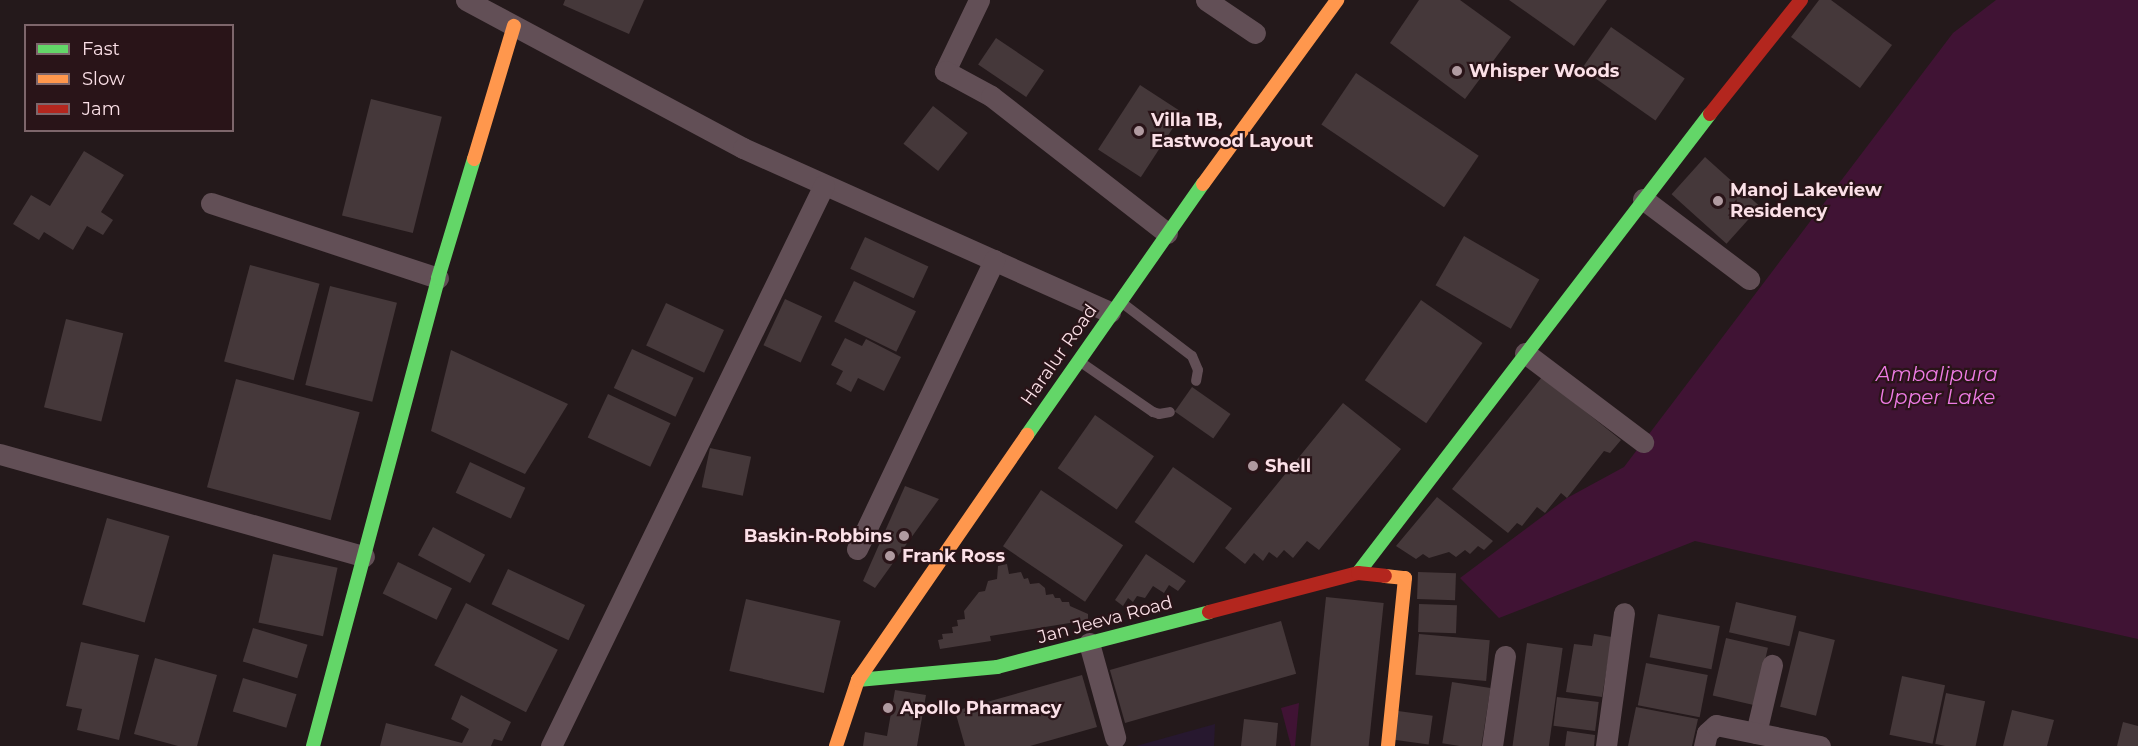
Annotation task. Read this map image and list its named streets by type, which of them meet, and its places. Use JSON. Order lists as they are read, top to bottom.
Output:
{
  "streets": {
    "street": ["Haralur Road", "Jan Jeeva Road"]
  },
  "crossings": [
    ["Haralur Road", "Jan Jeeva Road"]
  ],
  "water": ["Ambalipura Upper Lake"],
  "places": [
    "Whisper Woods",
    "Villa 1B, Eastwood Layout",
    "Manoj Lakeview Residency",
    "Shell",
    "Baskin-Robbins",
    "Frank Ross",
    "Apollo Pharmacy"
  ],
  "legend": ["Fast", "Slow", "Jam"]
}
